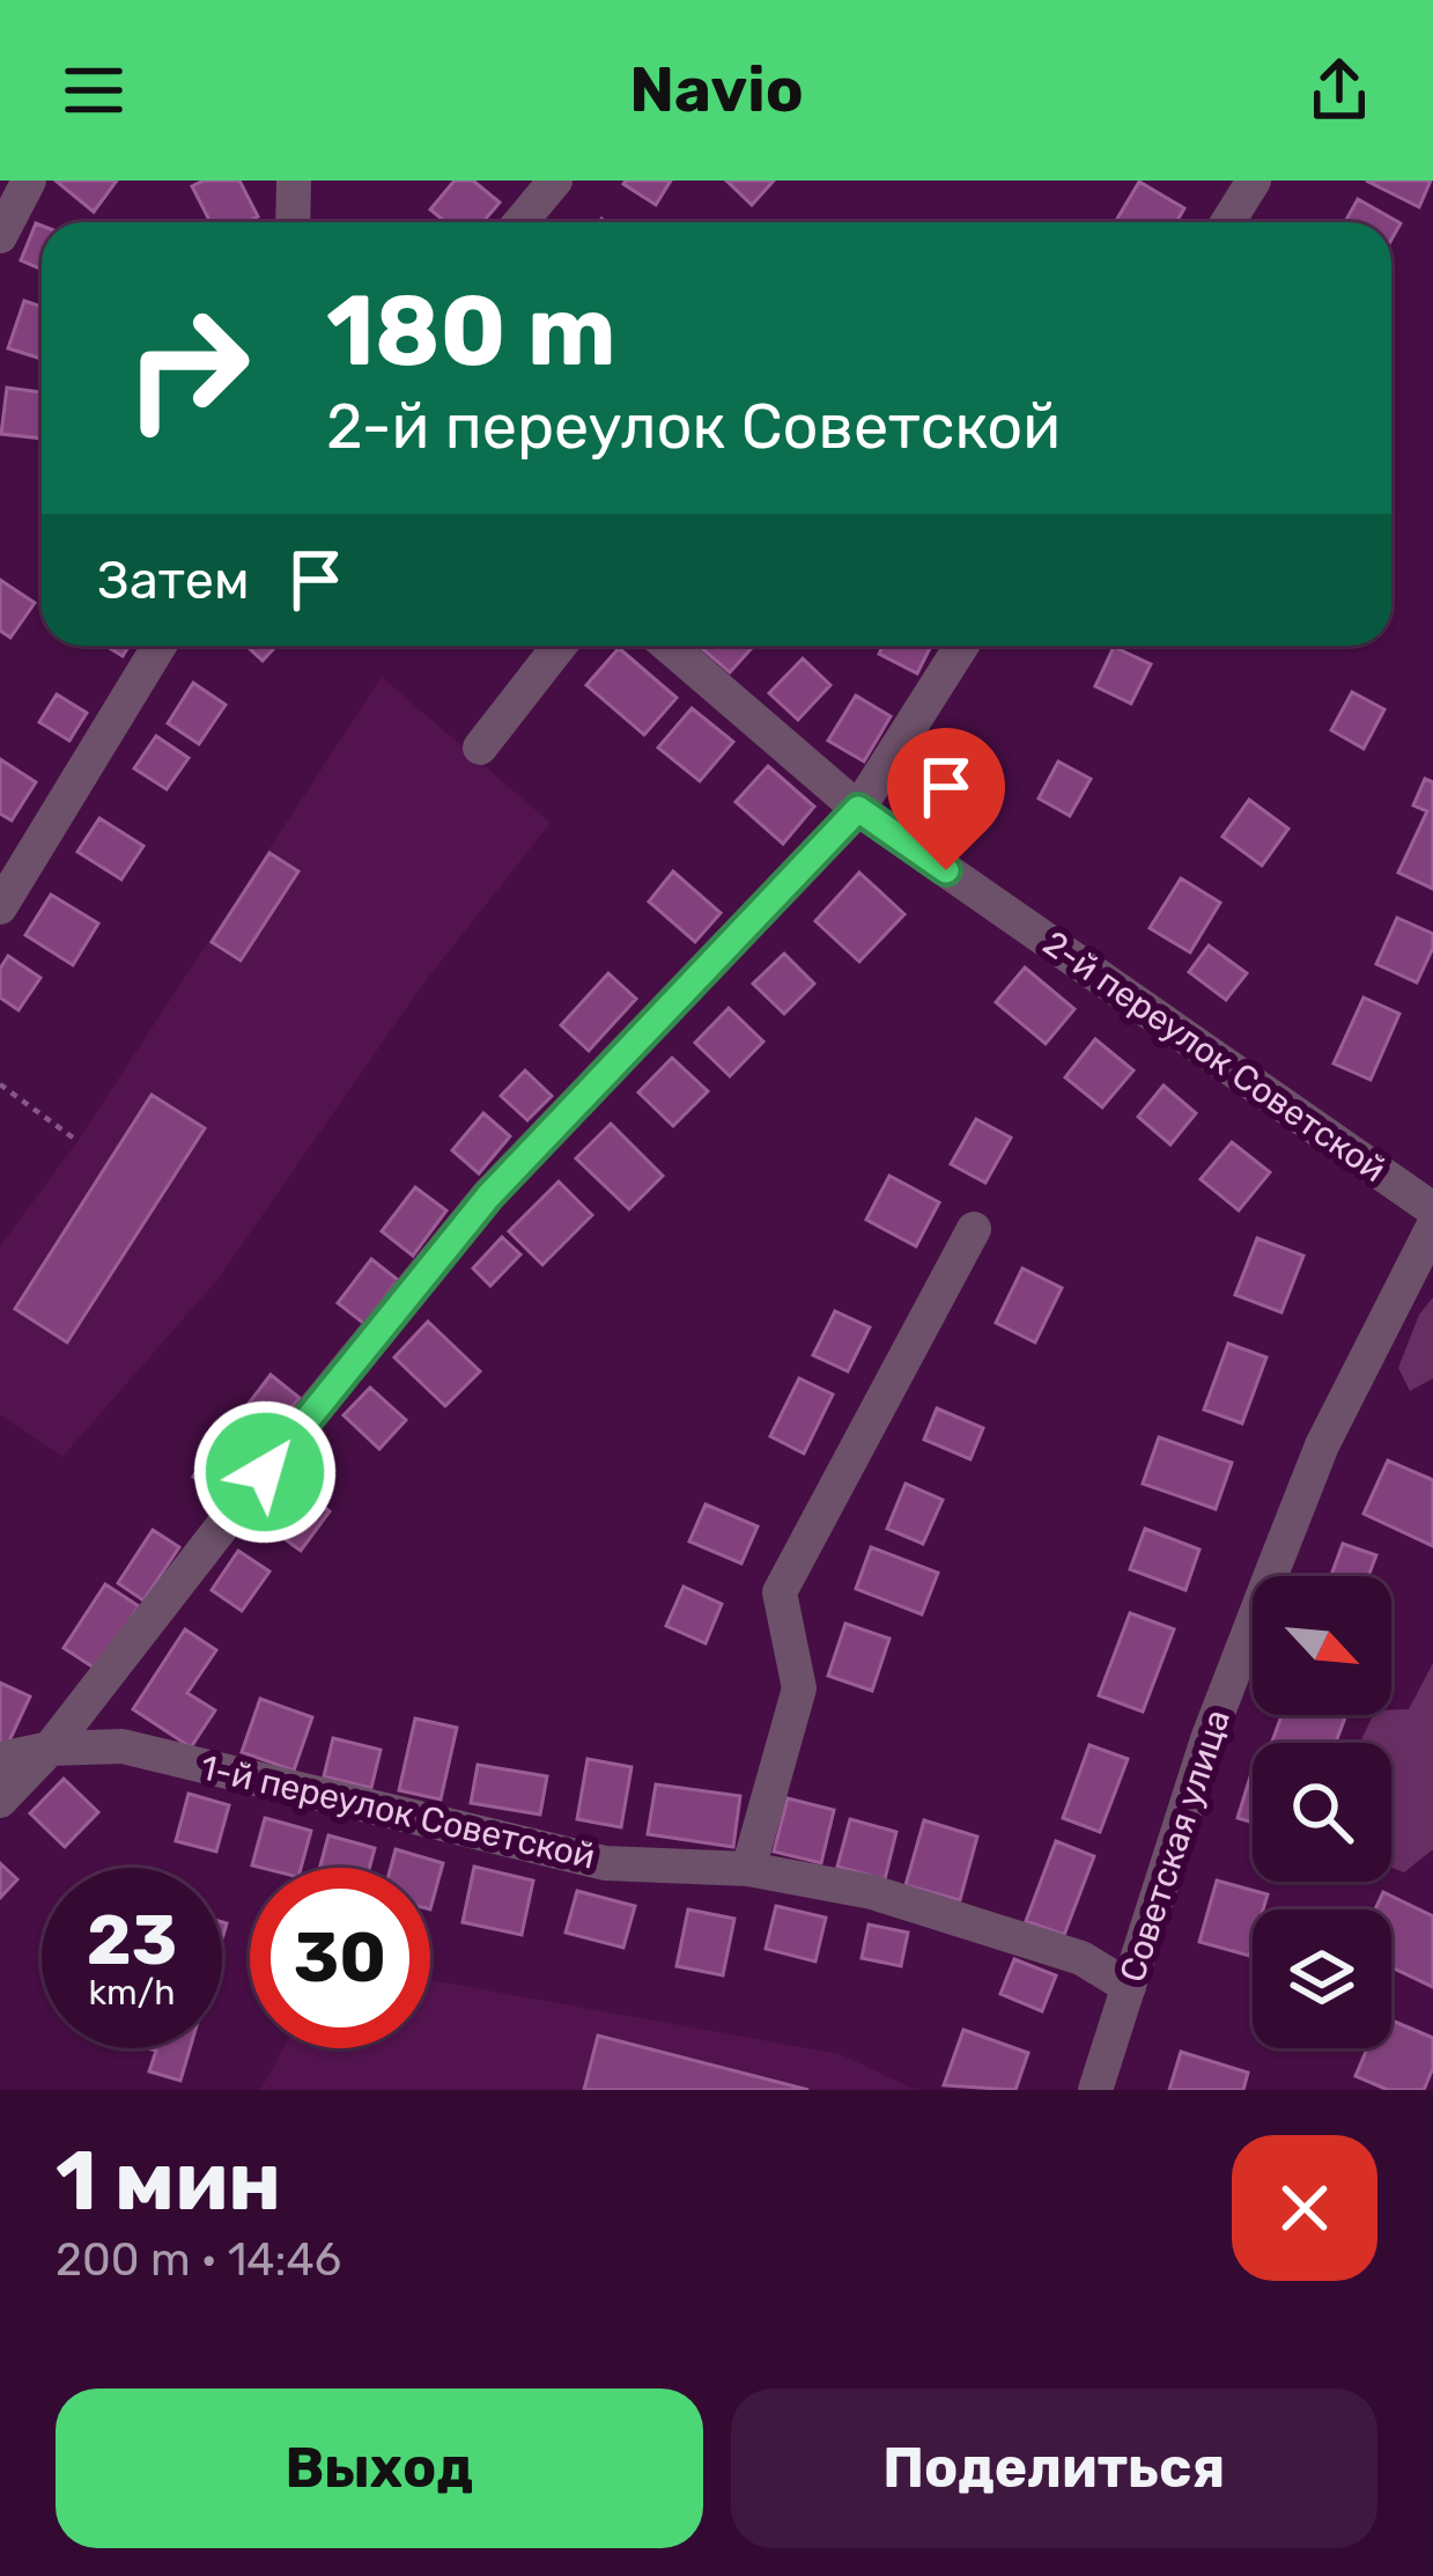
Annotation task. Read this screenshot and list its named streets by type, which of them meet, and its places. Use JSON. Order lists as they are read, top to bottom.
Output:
{
  "streets": {
    "street": ["2-й переулок Советской", "1-й переулок Советской", "Советская улица"]
  },
  "crossings": [
    ["1-й переулок Советской", "Советская улица"]
  ],
  "north": "bottom right",
  "page": {
    "header": "Navio",
    "turn": ["180 m", "2-й переулок Советской"],
    "then": "Затем",
    "speed": "23 km/h",
    "limit": "30",
    "heading": ["1 мин", "200 m · 14:46"],
    "buttons": ["Выход", "Поделиться"]
  }
}
